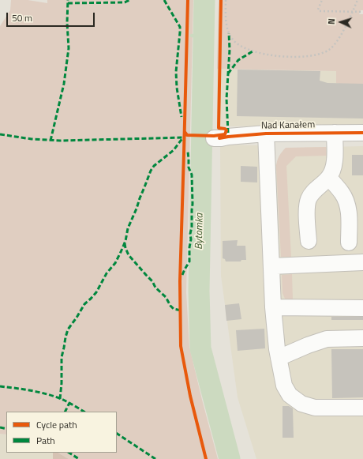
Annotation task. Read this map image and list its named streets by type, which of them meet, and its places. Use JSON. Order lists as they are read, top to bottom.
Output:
{
  "streets": {
    "street": ["Nad Kanałem"]
  },
  "water": ["Bytomka"],
  "legend": ["Cycle path", "Path"],
  "scale_bar": "50 m",
  "north": "left"
}
